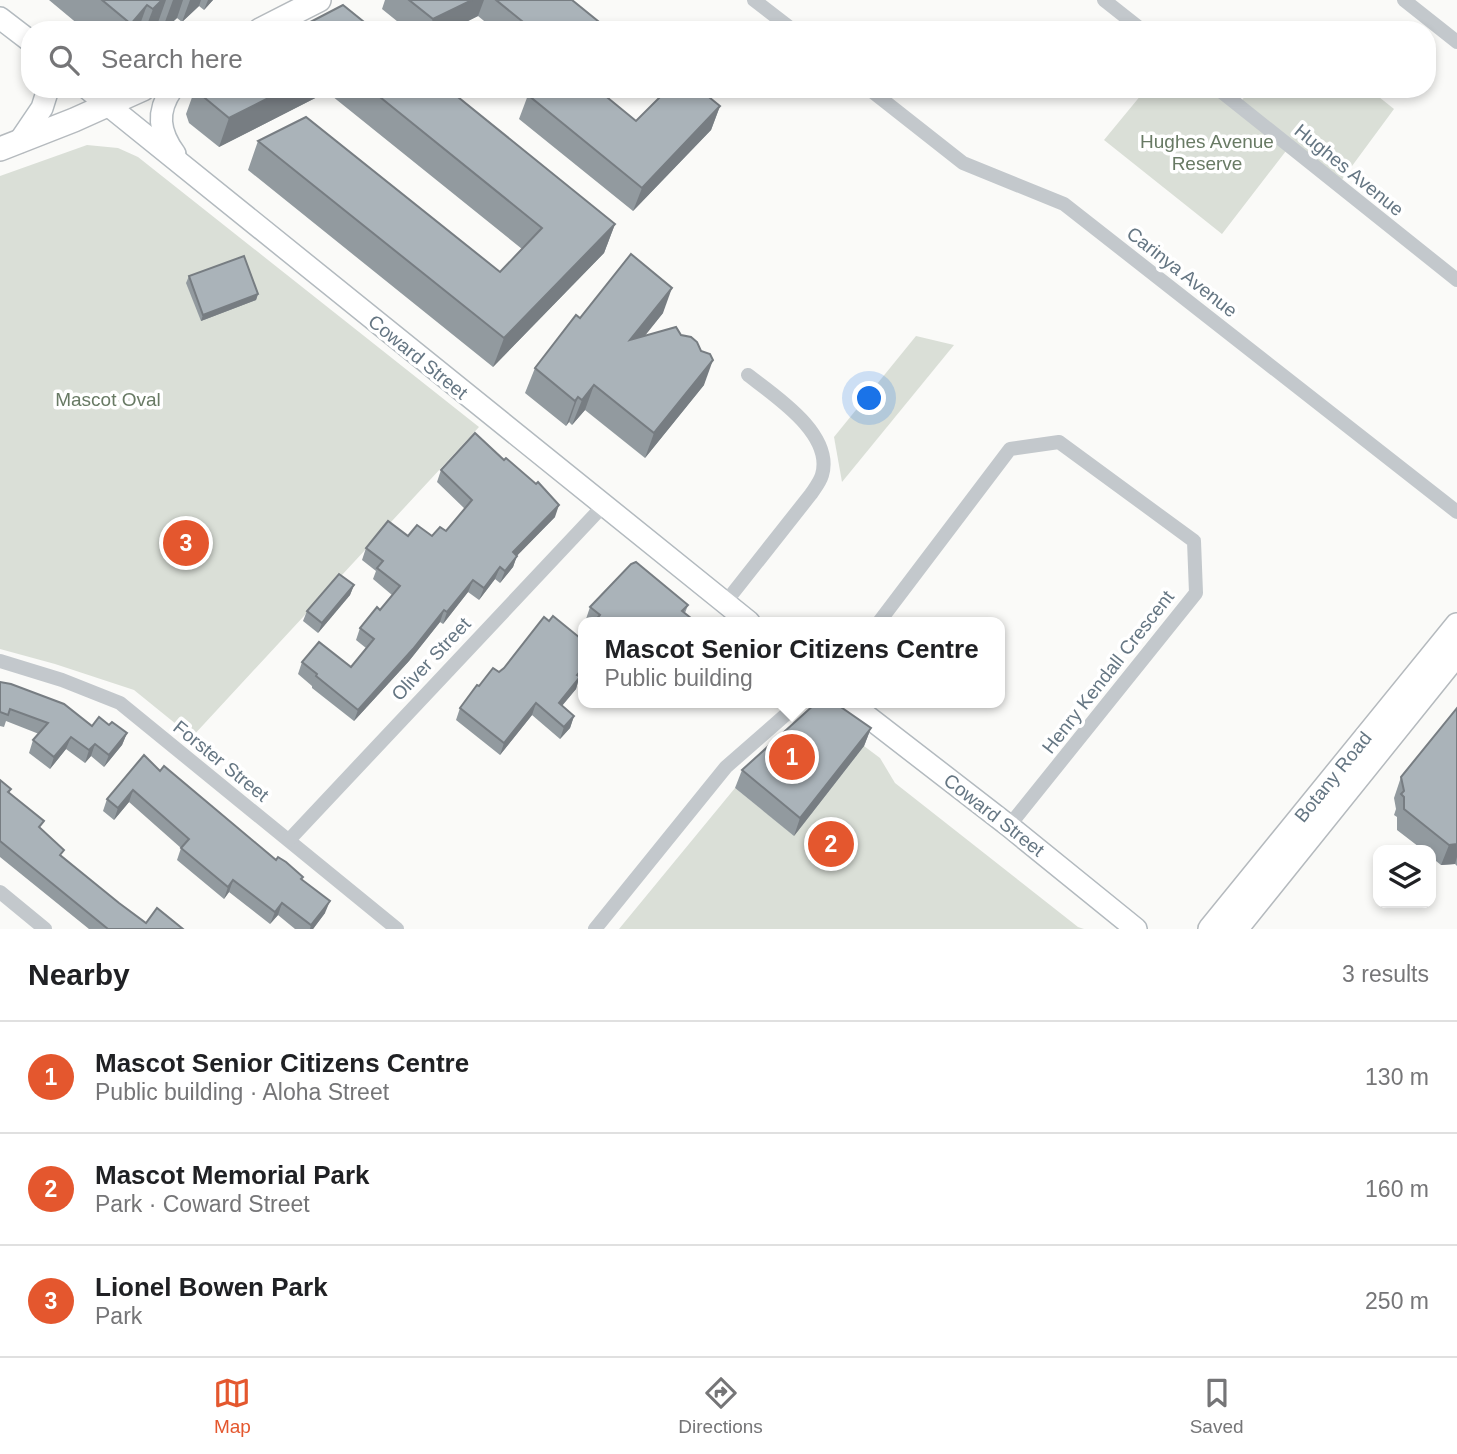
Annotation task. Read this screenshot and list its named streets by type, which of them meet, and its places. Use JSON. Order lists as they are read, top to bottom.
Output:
{
  "streets": {
    "main road": ["Botany Road"],
    "street": [
      "Hughes Avenue",
      "Carinya Avenue",
      "Coward Street",
      "Oliver Street",
      "Henry Kendall Crescent",
      "Forster Street"
    ]
  },
  "crossings": [
    ["Coward Street", "Oliver Street"],
    ["Coward Street", "Henry Kendall Crescent"],
    ["Oliver Street", "Forster Street"]
  ],
  "parks": ["Hughes Avenue Reserve", "Mascot Oval"],
  "page": {
    "search": "Search here",
    "pins": ["3", "1", "2"],
    "popup": ["Mascot Senior Citizens Centre", "Public building"],
    "heading": ["Nearby", "3 results"],
    "list": [
      {
        "mark": "1",
        "name": "Mascot Senior Citizens Centre",
        "note": "Public building · Aloha Street",
        "value": "130 m"
      },
      {
        "mark": "2",
        "name": "Mascot Memorial Park",
        "note": "Park · Coward Street",
        "value": "160 m"
      },
      {
        "mark": "3",
        "name": "Lionel Bowen Park",
        "note": "Park",
        "value": "250 m"
      }
    ],
    "nav": ["Map", "Directions", "Saved"]
  }
}
